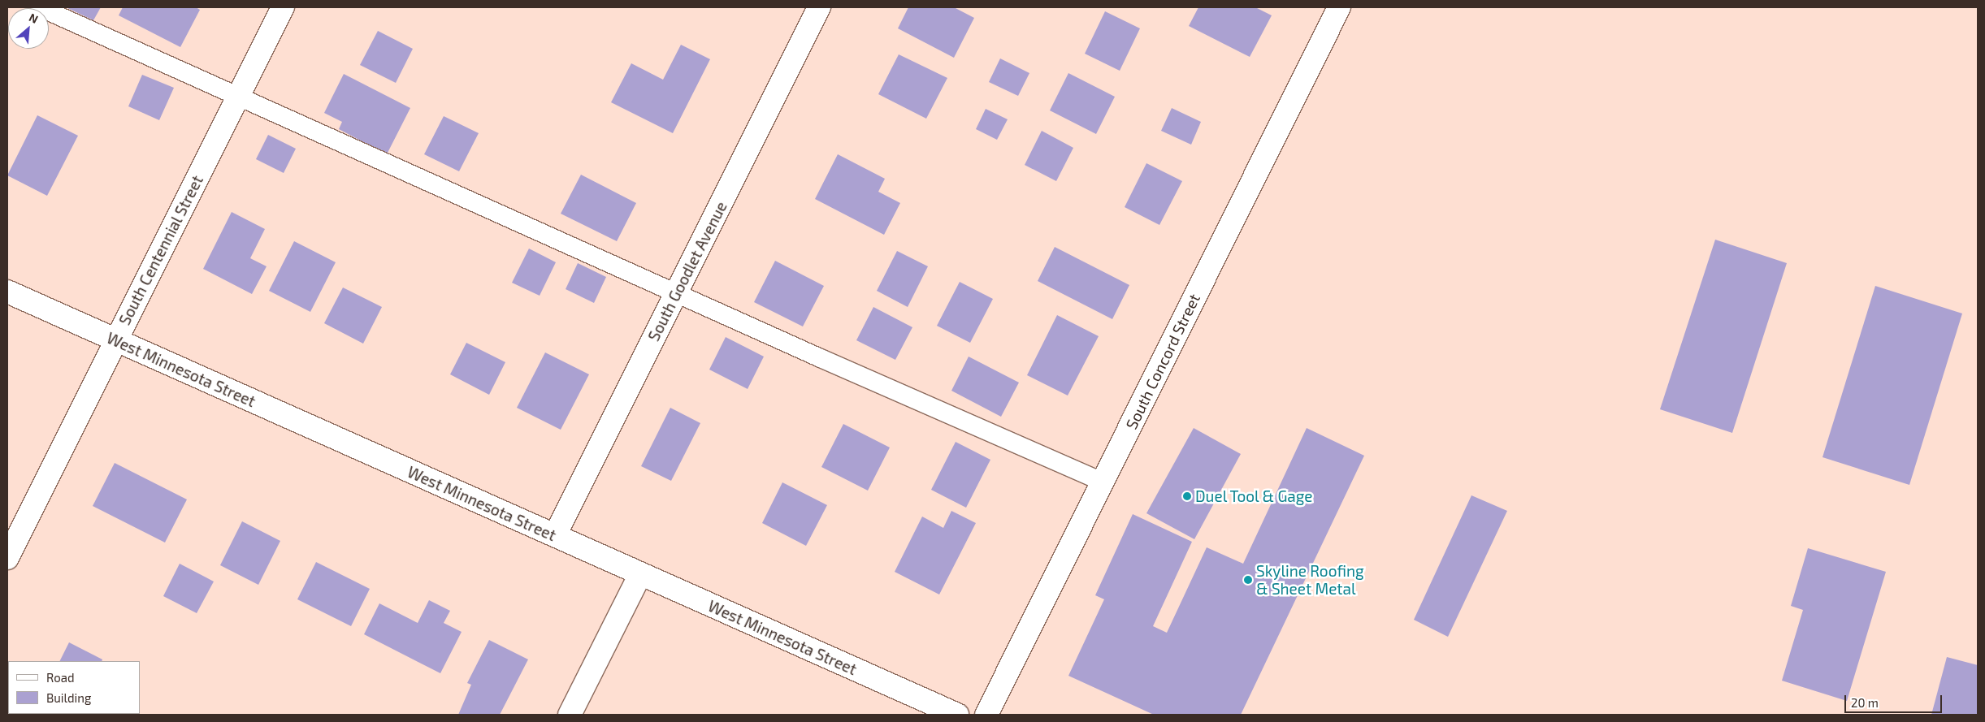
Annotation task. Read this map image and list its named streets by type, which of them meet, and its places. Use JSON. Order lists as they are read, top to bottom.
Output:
{
  "streets": {
    "street": [
      "South Centennial Street",
      "South Goodlet Avenue",
      "South Concord Street",
      "West Minnesota Street"
    ]
  },
  "crossings": [
    ["South Centennial Street", "West Minnesota Street"],
    ["South Goodlet Avenue", "West Minnesota Street"]
  ],
  "places": ["Duel Tool & Gage", "Skyline Roofing & Sheet Metal"],
  "legend": ["Road", "Building"],
  "scale_bar": "20 m",
  "north": "top right"
}
